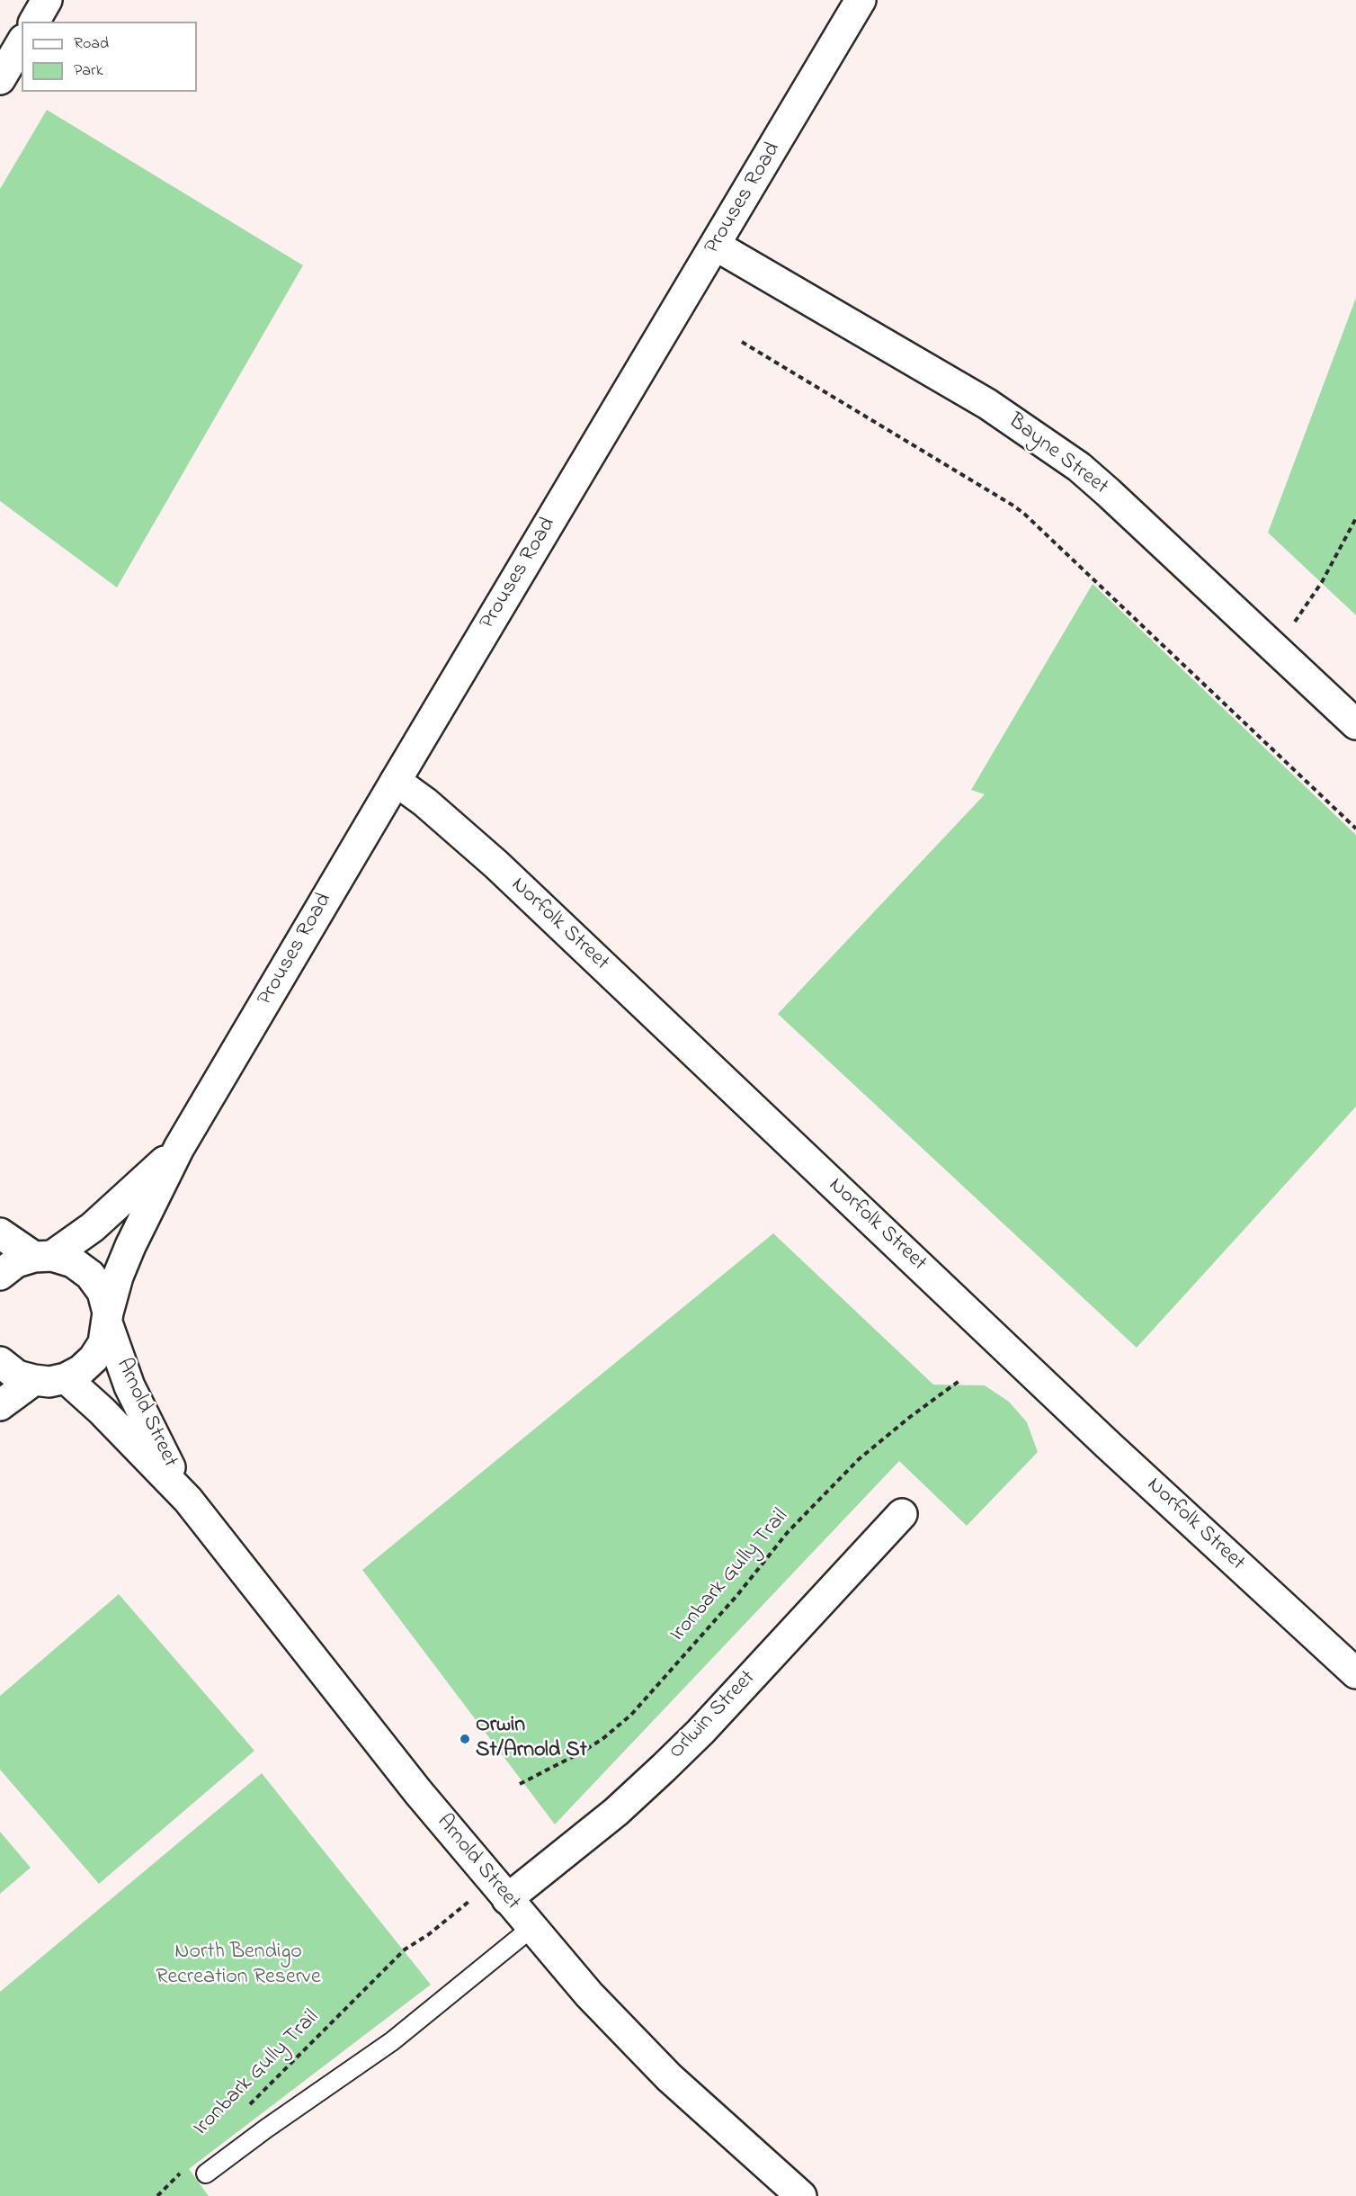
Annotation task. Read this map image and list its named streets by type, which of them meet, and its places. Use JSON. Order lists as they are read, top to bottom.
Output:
{
  "streets": {
    "street": [
      "Prouses Road",
      "Bayne Street",
      "Norfolk Street",
      "Arnold Street",
      "Orlwin Street"
    ],
    "path": ["Ironbark Gully Trail"]
  },
  "crossings": [
    ["Prouses Road", "Bayne Street"],
    ["Prouses Road", "Norfolk Street"],
    ["Prouses Road", "Arnold Street"],
    ["Arnold Street", "Ironbark Gully Trail"],
    ["Arnold Street", "Orlwin Street"],
    ["Ironbark Gully Trail", "Orlwin Street"]
  ],
  "parks": ["North Bendigo Recreation Reserve"],
  "places": ["Orwin St/Arnold St"],
  "legend": ["Road", "Park"]
}
